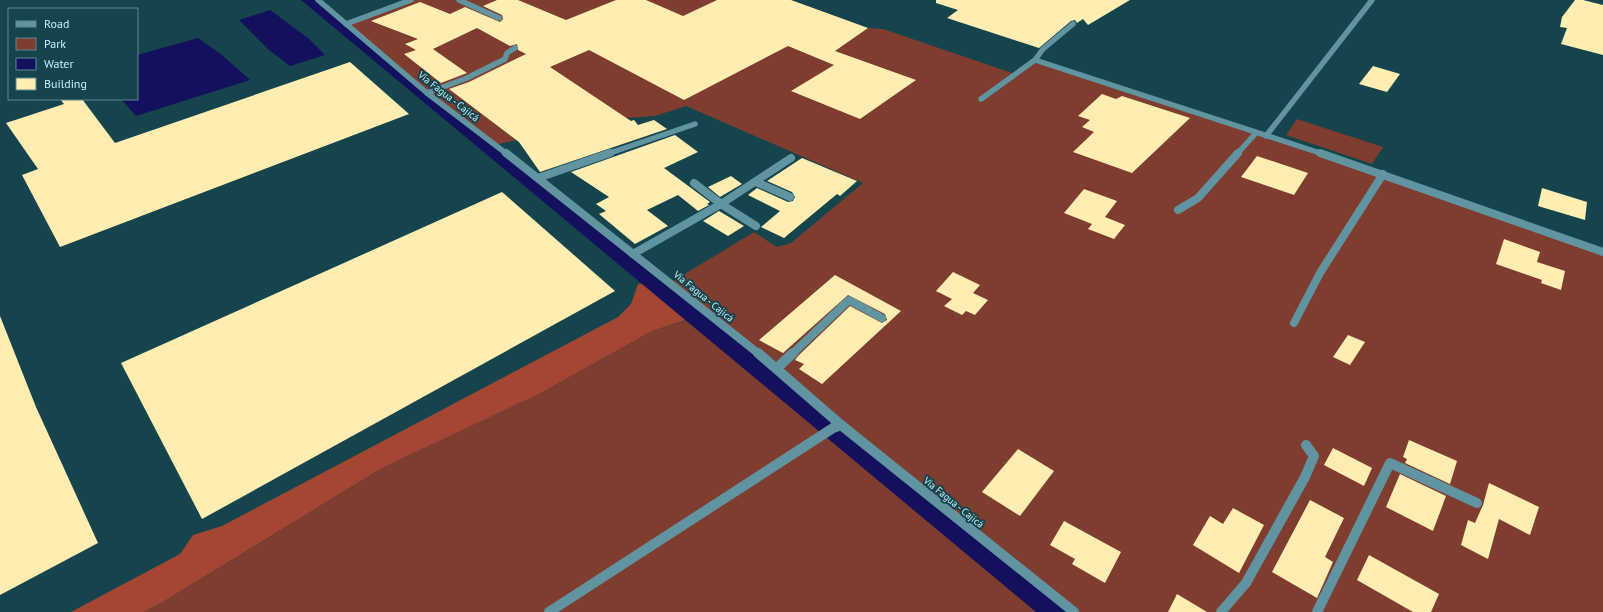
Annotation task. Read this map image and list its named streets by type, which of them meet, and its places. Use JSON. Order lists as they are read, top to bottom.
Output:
{
  "streets": {
    "street": ["Vía Fagua - Cajicá"]
  },
  "legend": [
    "Road",
    "Park",
    "Water",
    "Building"
  ]
}
